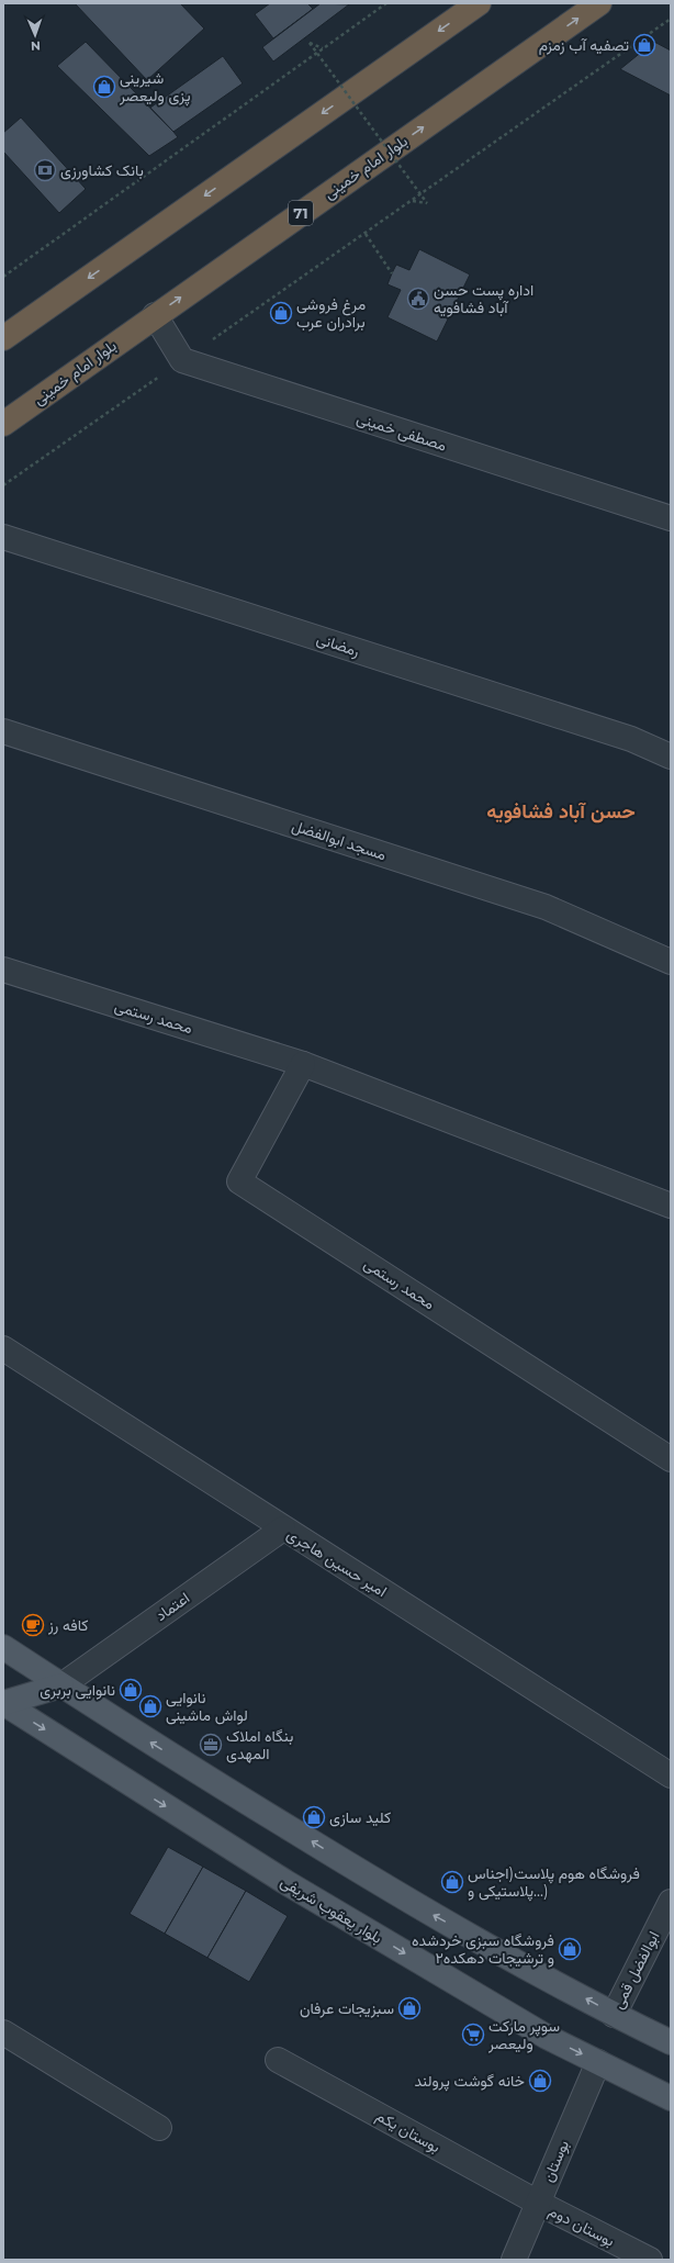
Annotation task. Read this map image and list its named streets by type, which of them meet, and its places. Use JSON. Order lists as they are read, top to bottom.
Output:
{
  "streets": {
    "highway": ["بلوار امام خمینی", "71"],
    "main road": ["بلوار یعقوب شریفی"],
    "street": [
      "مصطفی خمینی",
      "رمضانی",
      "مسجد ابوالفضل",
      "محمد رستمی",
      "امیر حسین هاجری",
      "اعتماد",
      "ابوالفضل قمی",
      "بوستان یکم",
      "بوستان",
      "بوستان دوم"
    ]
  },
  "crossings": [
    ["امیر حسین هاجری", "اعتماد"],
    ["بلوار یعقوب شریفی", "بوستان"],
    ["بوستان یکم", "بوستان"],
    ["بوستان یکم", "بوستان دوم"],
    ["بوستان", "بوستان دوم"]
  ],
  "districts": ["حسن آباد فشافویه"],
  "places": {
    "shop": [
      "تصفیه آب زمزم",
      "شیرینی پزی ولیعصر",
      "مرغ فروشی برادران عرب",
      "نانوایی بربری",
      "نانوایی لواش ماشینی",
      "کلید سازی",
      "فروشگاه هوم پلاست(اجناس پلاستیکی و...)",
      "فروشگاه سبزی خردشده و ترشیجات دهکده۲",
      "سبزیجات عرفان",
      "خانه گوشت پرولند"
    ],
    "bank": ["بانک کشاورزی"],
    "public building": ["اداره پست حسن آباد فشافویه"],
    "cafe": ["کافه رز"],
    "office": ["بنگاه املاک المهدی"],
    "supermarket": ["سوپر مارکت ولیعصر"]
  },
  "north": "bottom"
}
